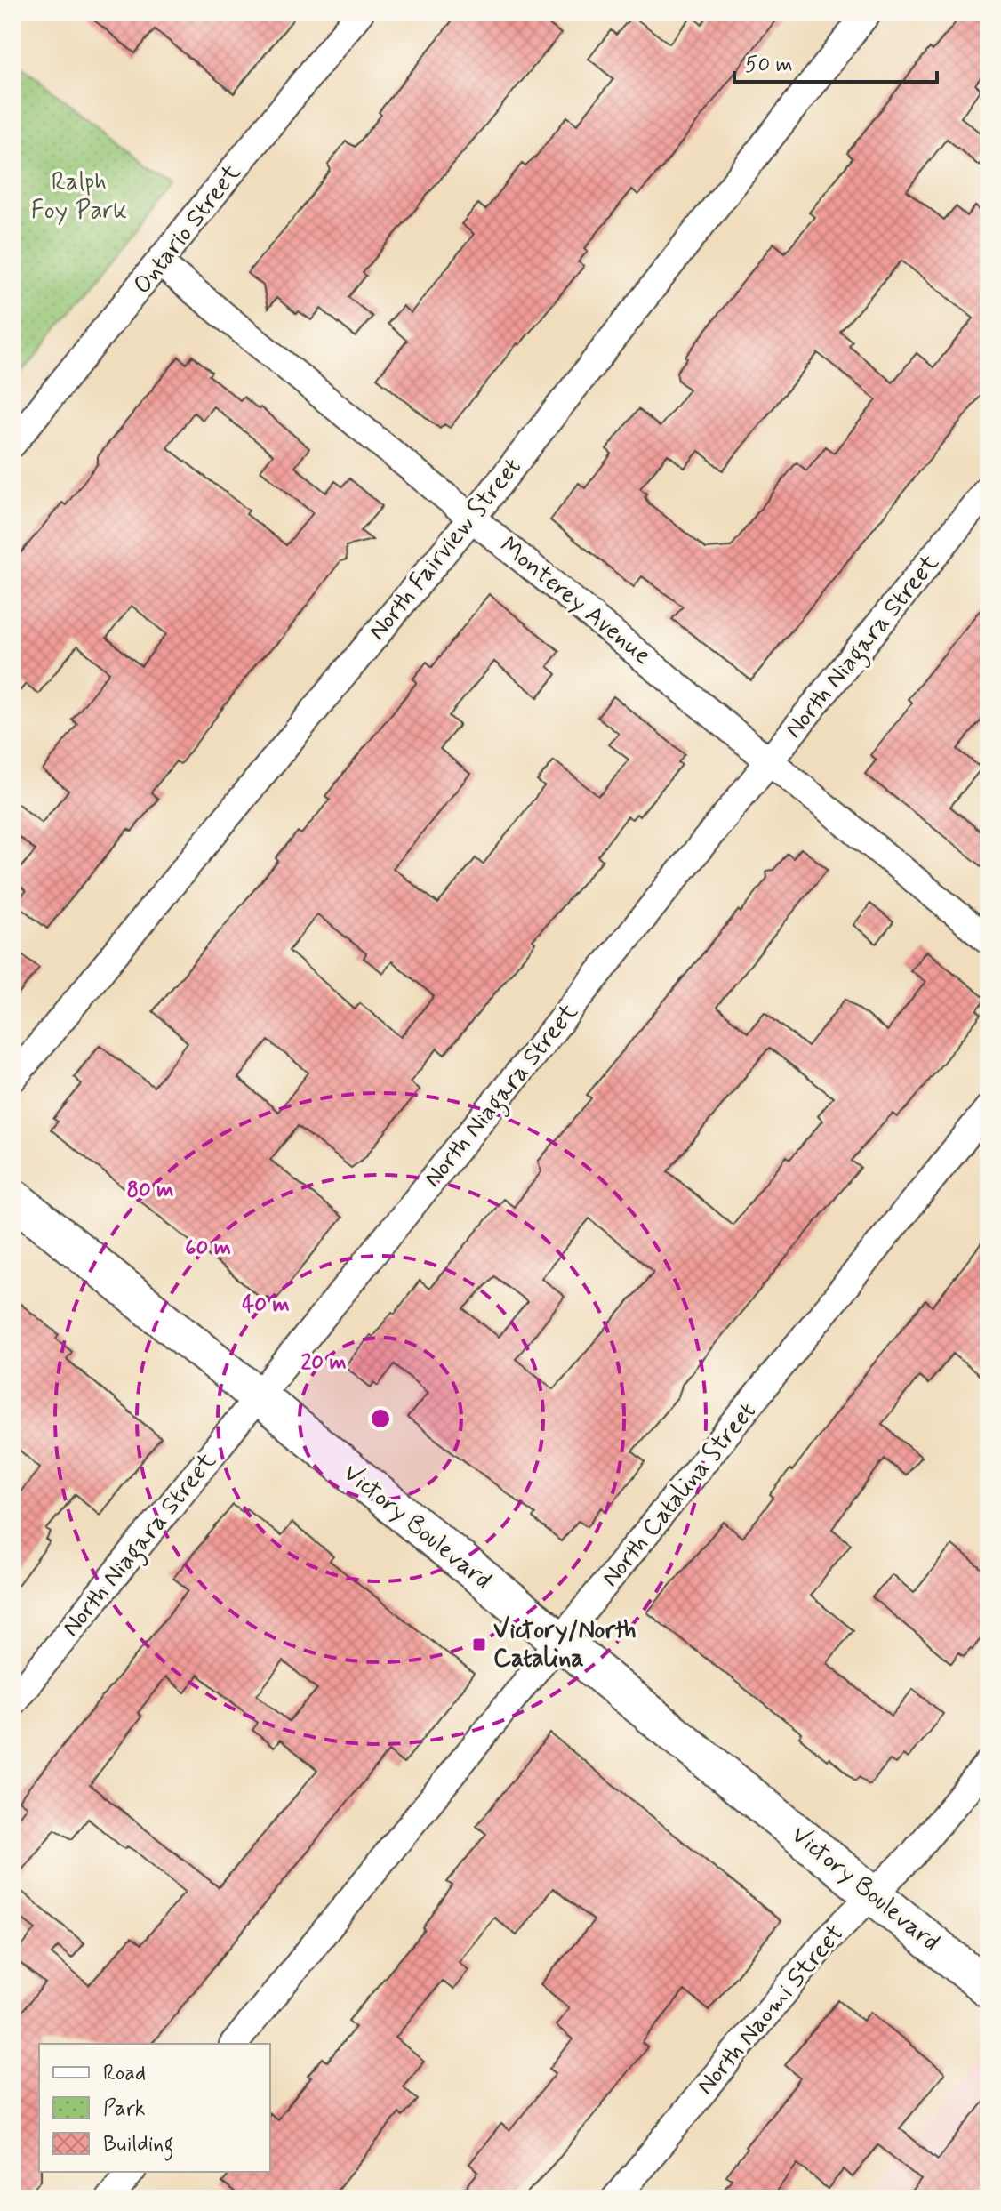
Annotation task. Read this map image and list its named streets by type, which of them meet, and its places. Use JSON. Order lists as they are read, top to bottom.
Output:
{
  "streets": {
    "main road": ["Victory Boulevard"],
    "street": [
      "Ontario Street",
      "North Fairview Street",
      "Monterey Avenue",
      "North Niagara Street",
      "North Catalina Street",
      "North Naomi Street"
    ]
  },
  "crossings": [
    ["Ontario Street", "Monterey Avenue"],
    ["North Fairview Street", "Monterey Avenue"],
    ["Monterey Avenue", "North Niagara Street"],
    ["North Niagara Street", "Victory Boulevard"],
    ["North Catalina Street", "Victory Boulevard"],
    ["Victory Boulevard", "North Naomi Street"]
  ],
  "parks": ["Ralph Foy Park"],
  "places": {
    "transit": ["Victory/North Catalina"]
  },
  "legend": ["Road", "Park", "Building"],
  "scale_bar": "50 m",
  "rings": [
    "80 m",
    "60 m",
    "40 m",
    "20 m"
  ]
}
